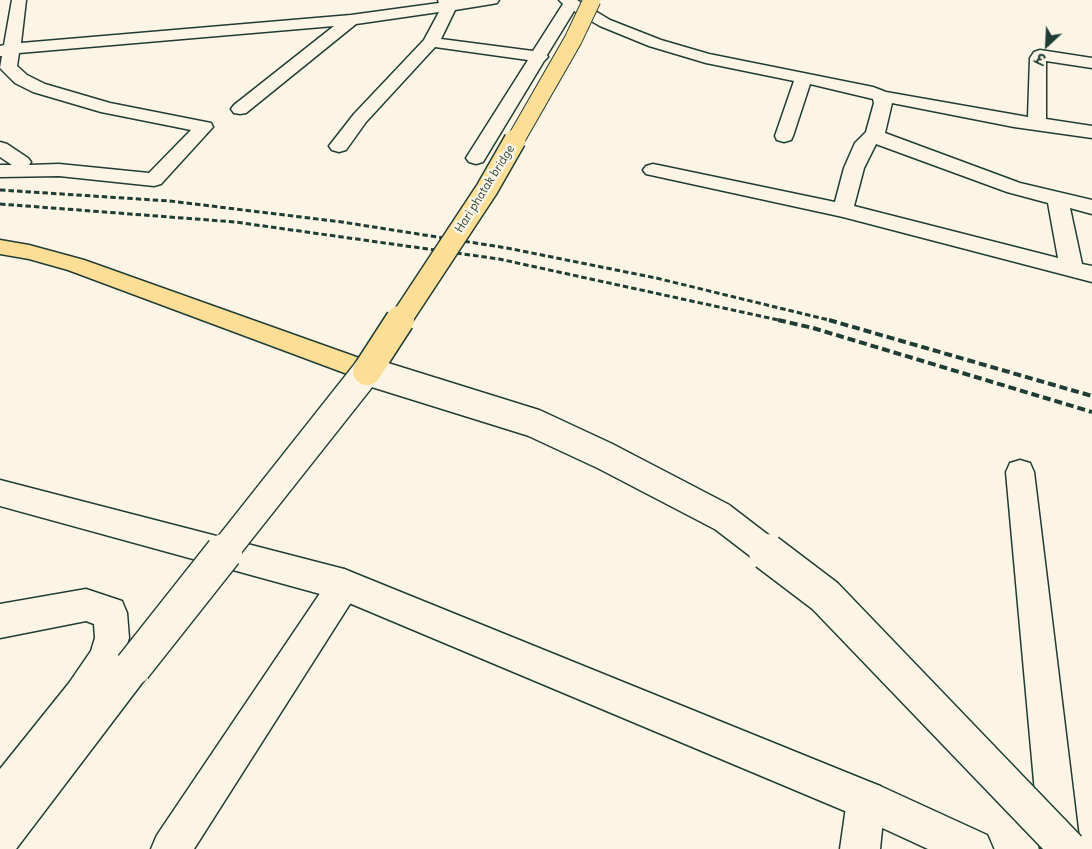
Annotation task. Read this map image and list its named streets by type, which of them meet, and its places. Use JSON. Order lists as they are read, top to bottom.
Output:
{
  "streets": {
    "main road": ["Hari phatak bridge"]
  },
  "north": "bottom left"
}
